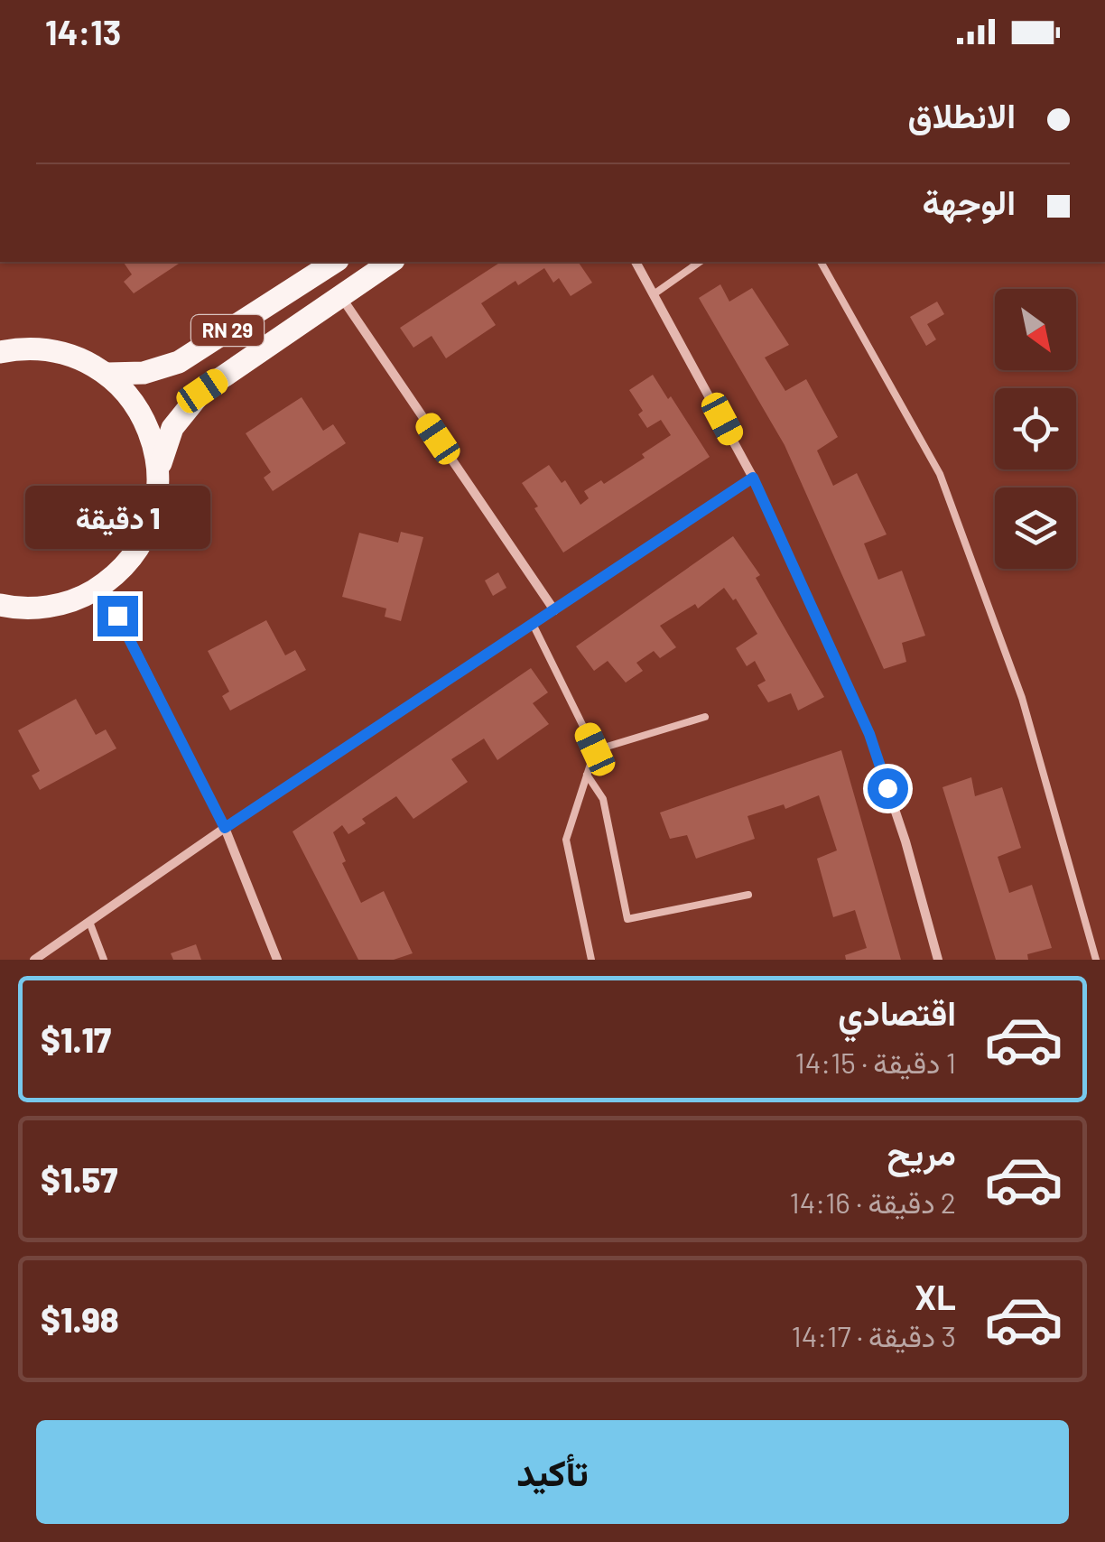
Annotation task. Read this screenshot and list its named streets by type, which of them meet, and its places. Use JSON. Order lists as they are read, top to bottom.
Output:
{
  "streets": {
    "main road": ["RN 29"]
  },
  "north": "bottom right",
  "page": {
    "status": "14:13",
    "banner": ["الانطلاق", "الوجهة"],
    "bubble": "1 دقيقة",
    "list": [
      {
        "name": "اقتصادي",
        "note": "1 دقيقة · 14:15",
        "value": "$1.17"
      },
      {
        "name": "مريح",
        "note": "2 دقيقة · 14:16",
        "value": "$1.57"
      },
      {
        "name": "XL",
        "note": "3 دقيقة · 14:17",
        "value": "$1.98"
      }
    ],
    "buttons": "تأكيد"
  }
}
